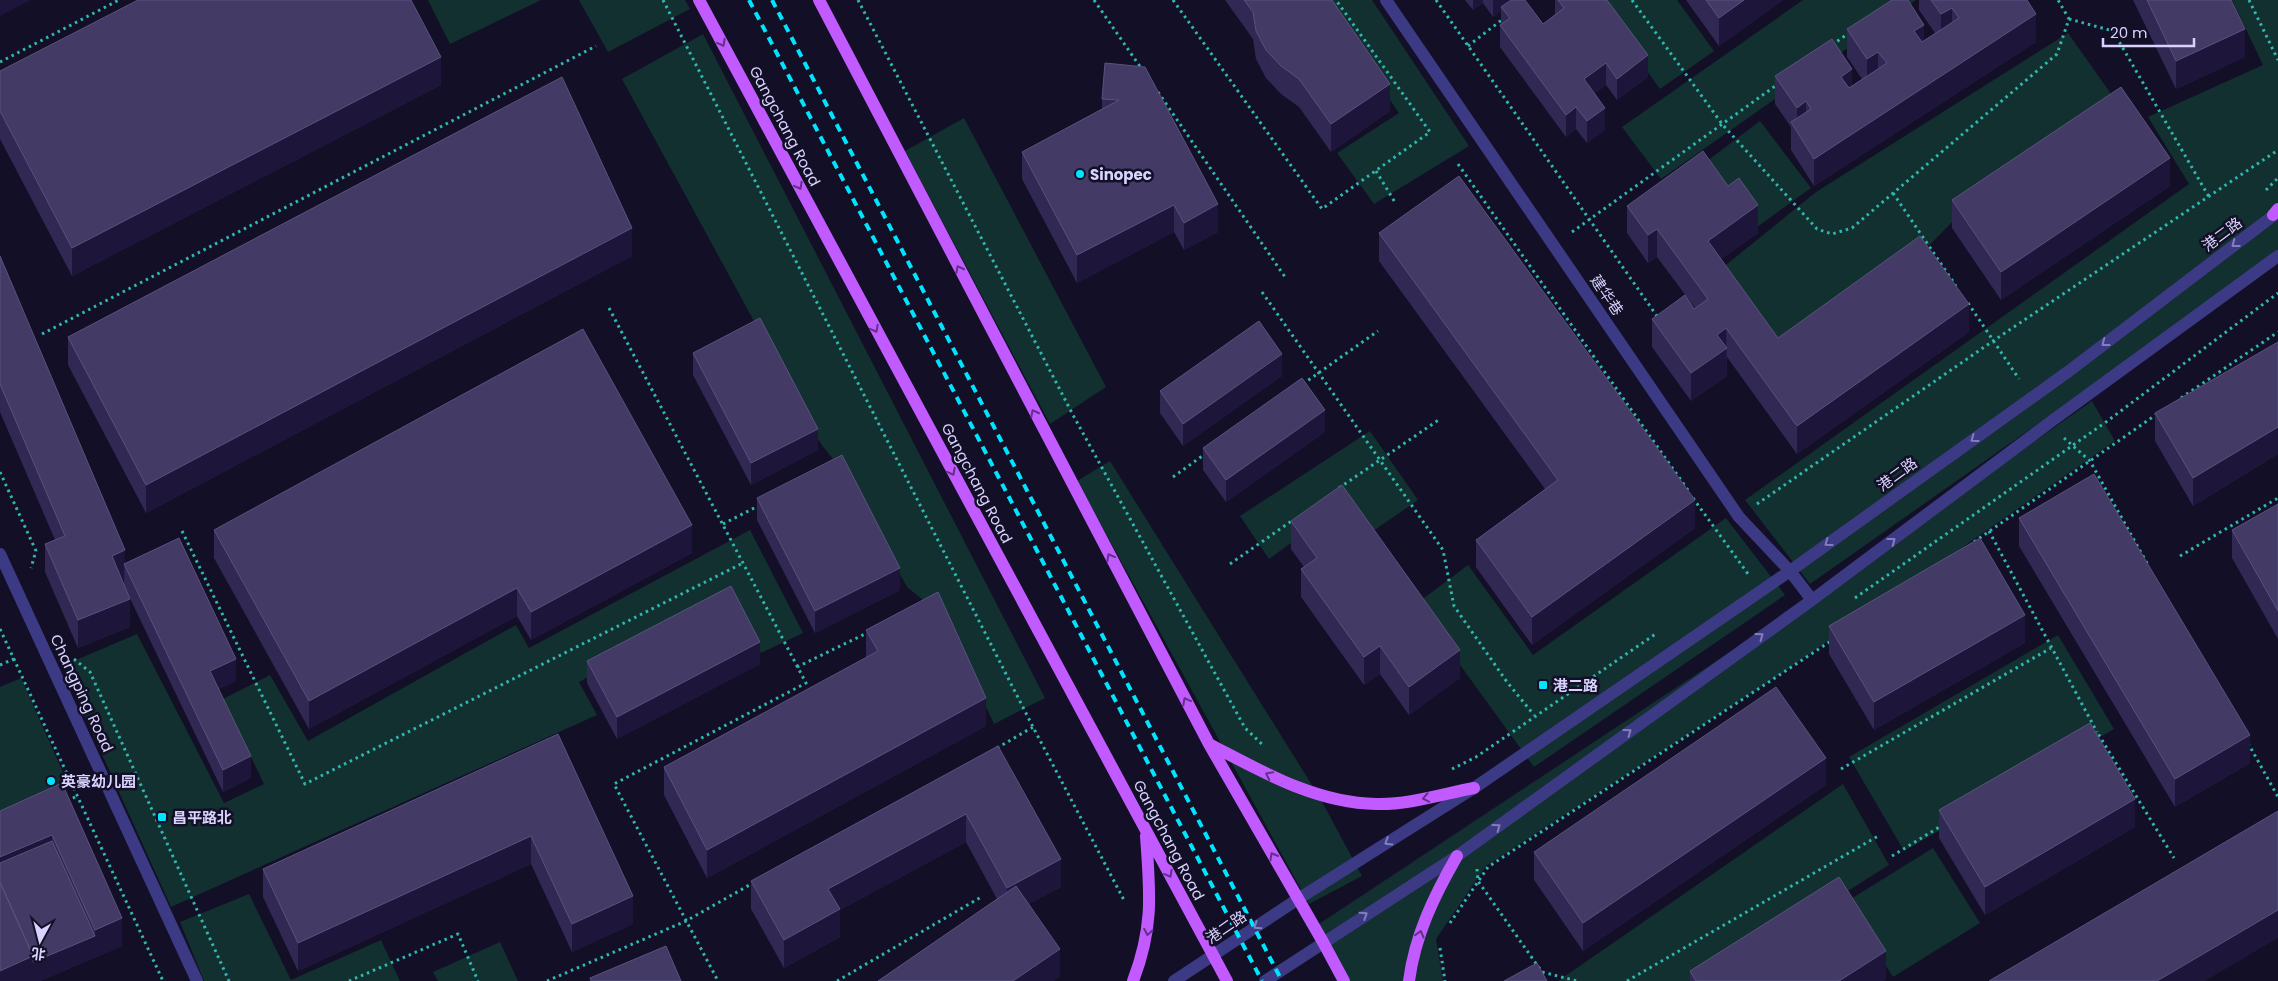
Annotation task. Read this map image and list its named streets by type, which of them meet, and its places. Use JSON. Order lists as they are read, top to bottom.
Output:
{
  "streets": {
    "main road": ["Gangchang Road"],
    "street": ["港二路", "建华巷", "Changping Road"]
  },
  "crossings": [
    ["Gangchang Road", "港二路"],
    ["港二路", "建华巷"]
  ],
  "places": {
    "other": ["Sinopec", "英豪幼儿园"],
    "transit": ["港二路", "昌平路北"]
  },
  "scale_bar": "20 m",
  "north": "bottom"
}
